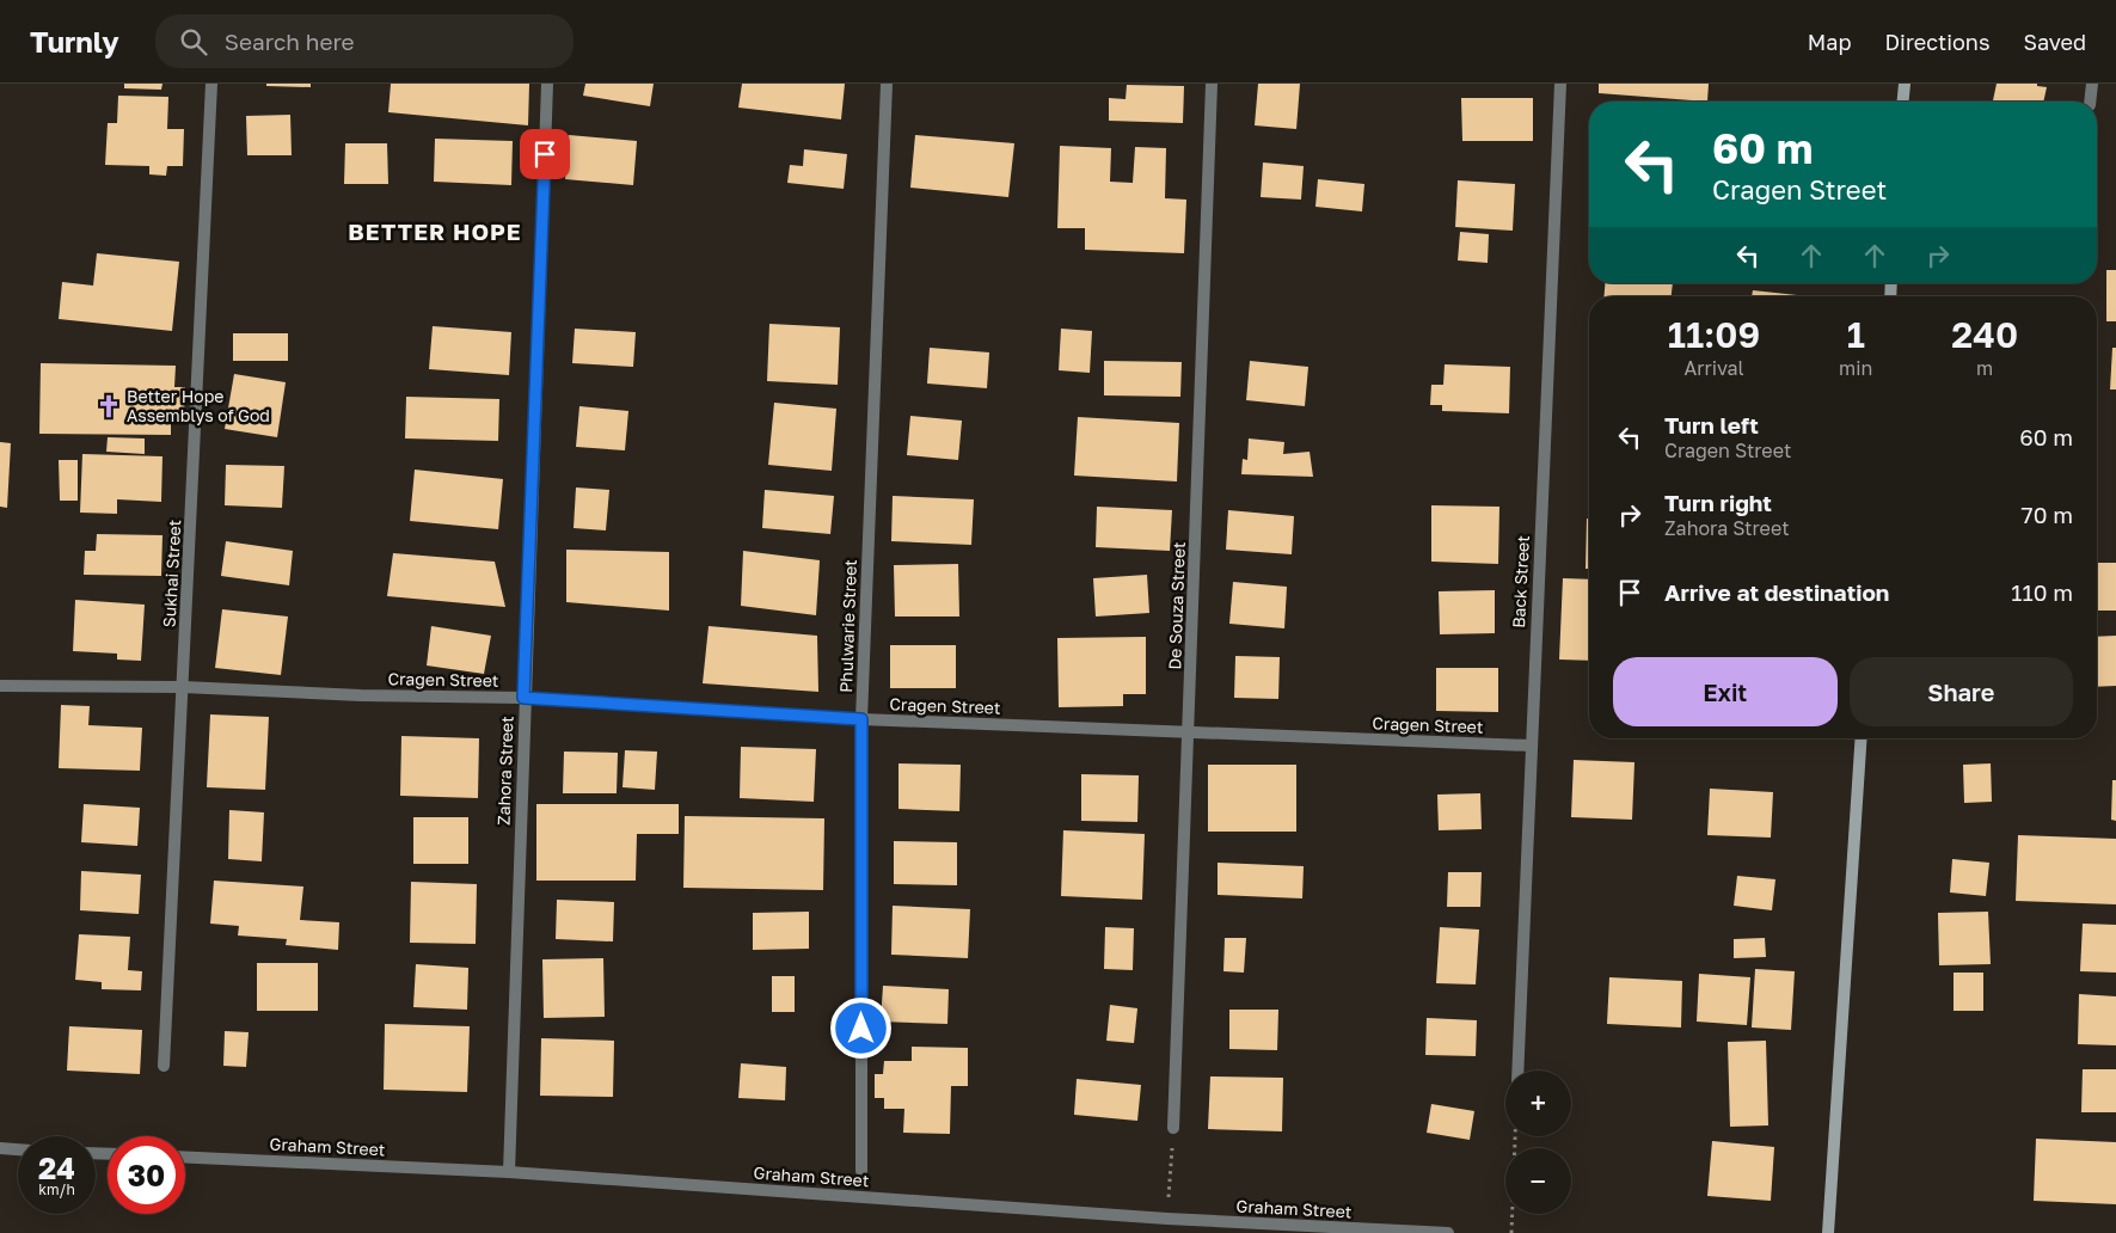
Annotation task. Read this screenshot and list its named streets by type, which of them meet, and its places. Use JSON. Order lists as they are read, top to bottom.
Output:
{
  "streets": {
    "street": [
      "Sukhai Street",
      "Back Street",
      "De Souza Street",
      "Phulwarie Street",
      "Cragen Street",
      "Zahora Street",
      "Graham Street"
    ]
  },
  "crossings": [
    ["Sukhai Street", "Cragen Street"],
    ["Back Street", "Cragen Street"],
    ["De Souza Street", "Cragen Street"],
    ["Phulwarie Street", "Cragen Street"],
    ["Cragen Street", "Zahora Street"],
    ["Zahora Street", "Graham Street"]
  ],
  "districts": ["BETTER HOPE"],
  "places": {
    "church": ["Better Hope Assemblys of God"]
  },
  "page": {
    "header": "Turnly",
    "search": "Search here",
    "nav": ["Map", "Directions", "Saved"],
    "turn": ["60 m", "Cragen Street"],
    "eta": [
      "11:09",
      "Arrival",
      "1",
      "min",
      "240",
      "m"
    ],
    "list": [
      {
        "name": "Turn left",
        "note": "Cragen Street",
        "value": "60 m"
      },
      {
        "name": "Turn right",
        "note": "Zahora Street",
        "value": "70 m"
      },
      {
        "name": "Arrive at destination",
        "value": "110 m"
      }
    ],
    "buttons": ["Exit", "Share"],
    "map_buttons": ["+", "−"],
    "speed": "24 km/h",
    "limit": "30"
  }
}
